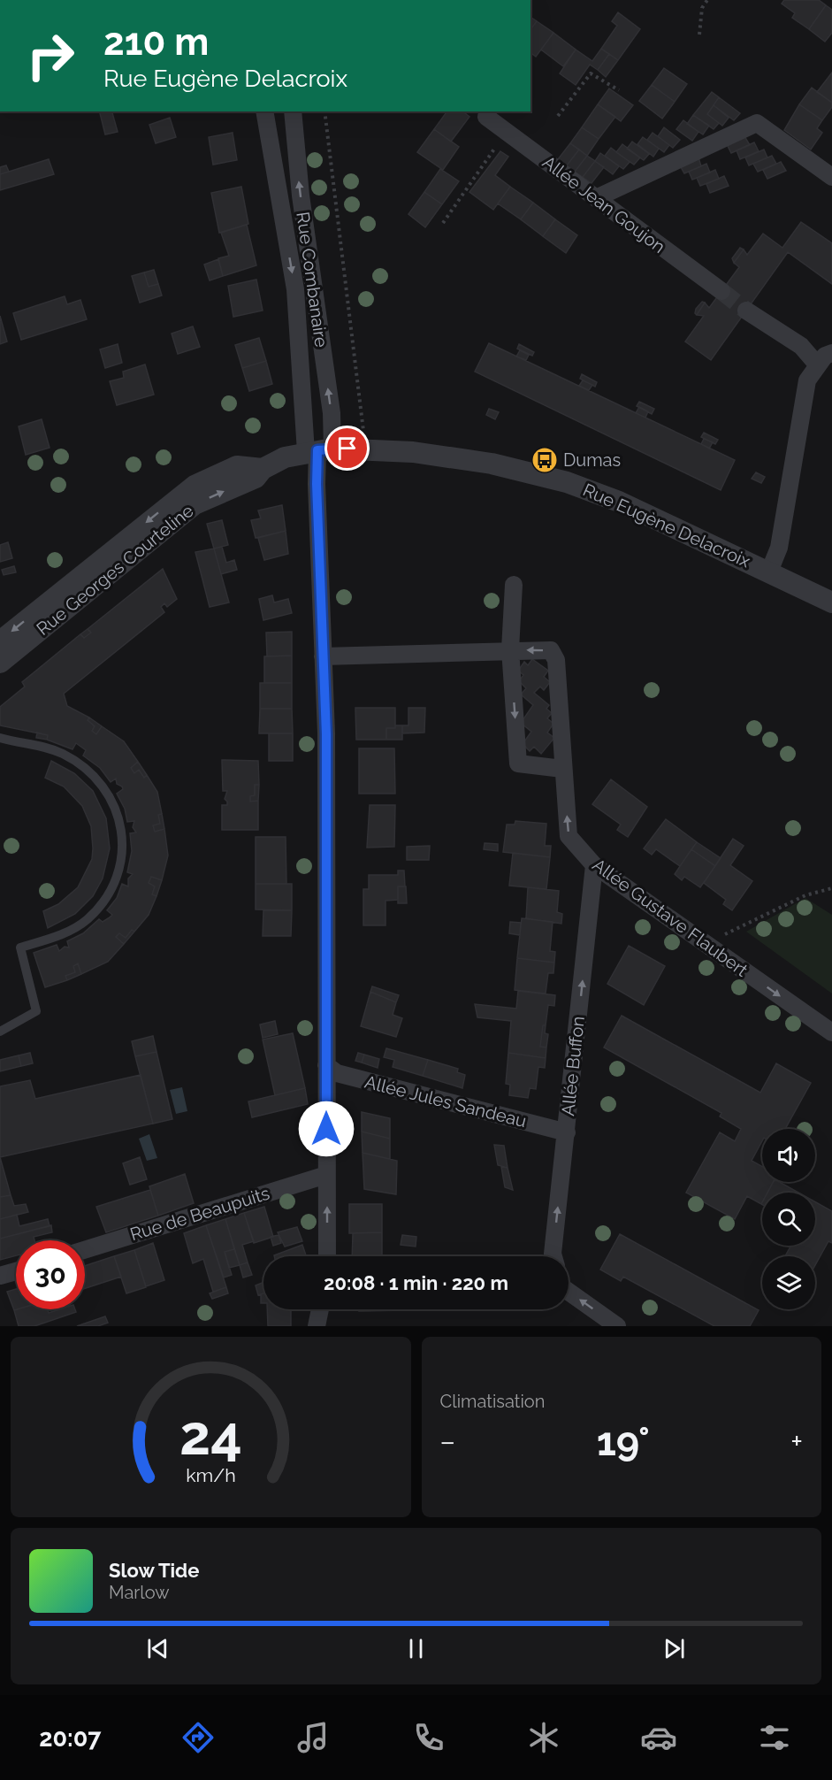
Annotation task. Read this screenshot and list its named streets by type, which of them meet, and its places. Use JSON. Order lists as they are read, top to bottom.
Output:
{
  "streets": {
    "street": [
      "Allée Jean Goujon",
      "Rue Combanaire",
      "Rue Eugène Delacroix",
      "Rue Georges Courteline",
      "Allée Gustave Flaubert",
      "Allée Buffon",
      "Allée Jules Sandeau",
      "Rue de Beaupuits"
    ]
  },
  "crossings": [
    ["Rue Combanaire", "Rue Eugène Delacroix"],
    ["Rue Combanaire", "Rue Georges Courteline"],
    ["Rue Combanaire", "Allée Jules Sandeau"],
    ["Rue Combanaire", "Rue de Beaupuits"],
    ["Rue Eugène Delacroix", "Rue Georges Courteline"],
    ["Allée Gustave Flaubert", "Allée Buffon"],
    ["Allée Buffon", "Allée Jules Sandeau"]
  ],
  "one_way": ["Allée Buffon"],
  "places": {
    "bus stop": ["Dumas"]
  },
  "page": {
    "turn": ["210 m", "Rue Eugène Delacroix"],
    "limit": "30",
    "trip": "20:08 · 1 min · 220 m",
    "tile": "Climatisation",
    "heat": ["−", "19°", "+"],
    "song": ["Slow Tide", "Marlow"],
    "tabs": "20:07",
    "gauge": ["24", "km/h"]
  }
}
